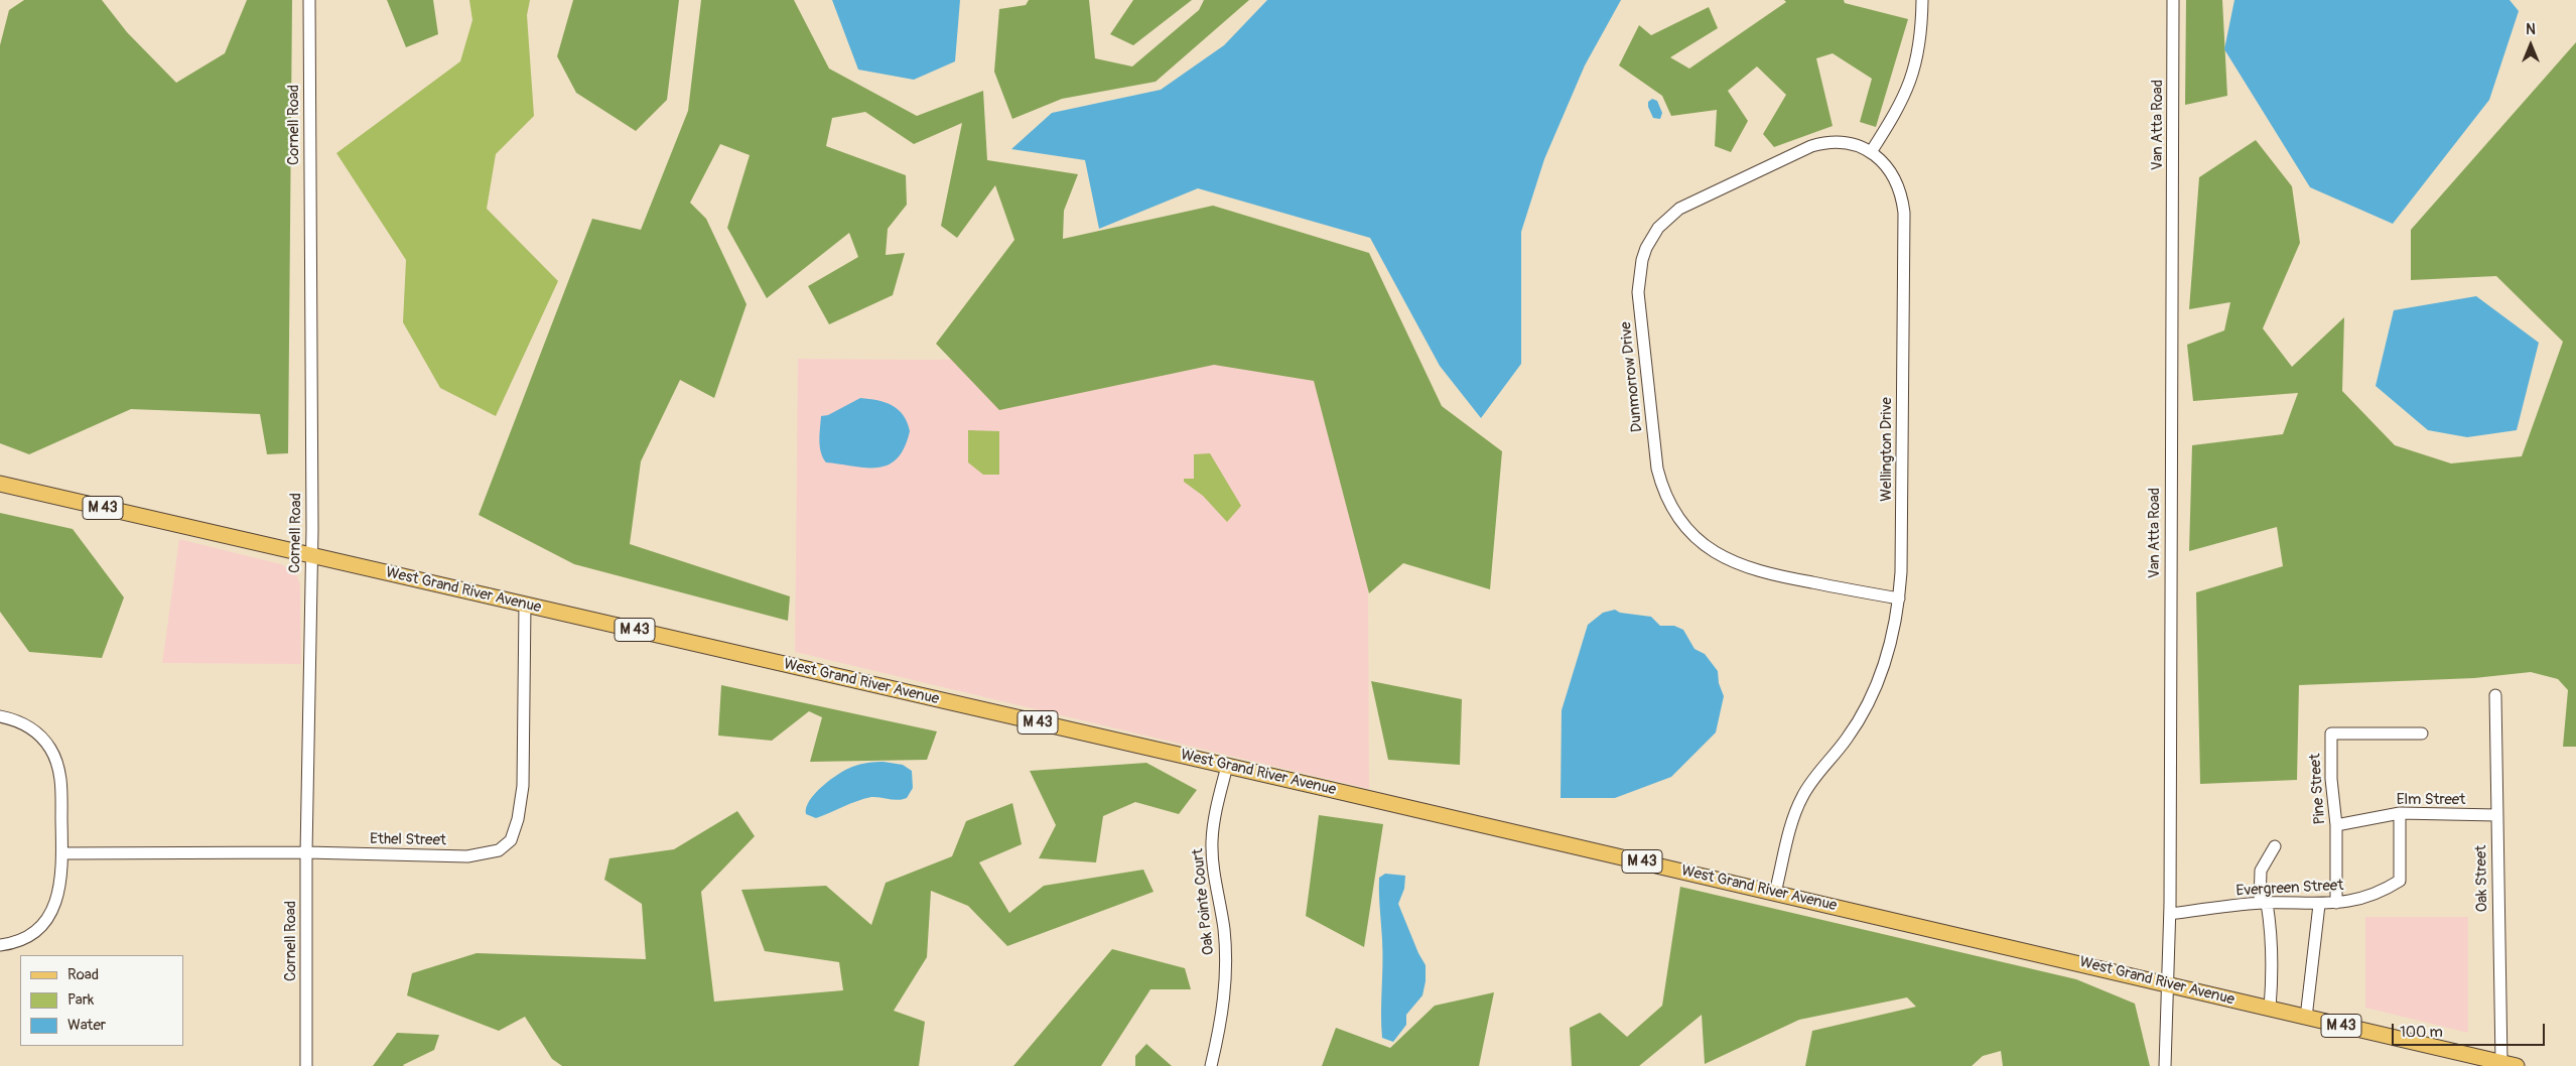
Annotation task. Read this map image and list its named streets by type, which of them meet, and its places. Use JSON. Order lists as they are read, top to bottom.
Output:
{
  "streets": {
    "main road": ["M 43", "West Grand River Avenue"],
    "street": [
      "Cornell Road",
      "Van Atta Road",
      "Dunmorrow Drive",
      "Wellington Drive",
      "Pine Street",
      "Elm Street",
      "Ethel Street",
      "Oak Street",
      "Evergreen Street",
      "Oak Pointe Court"
    ]
  },
  "crossings": [
    ["Cornell Road", "West Grand River Avenue"],
    ["Cornell Road", "Ethel Street"],
    ["Van Atta Road", "West Grand River Avenue"],
    ["Van Atta Road", "Evergreen Street"],
    ["Dunmorrow Drive", "Wellington Drive"],
    ["Wellington Drive", "West Grand River Avenue"],
    ["West Grand River Avenue", "Ethel Street"],
    ["West Grand River Avenue", "Oak Street"],
    ["West Grand River Avenue", "Oak Pointe Court"],
    ["Pine Street", "Elm Street"],
    ["Pine Street", "Evergreen Street"],
    ["Elm Street", "Oak Street"],
    ["Elm Street", "Evergreen Street"]
  ],
  "legend": ["Road", "Park", "Water"],
  "scale_bar": "100 m",
  "north": "top"
}
